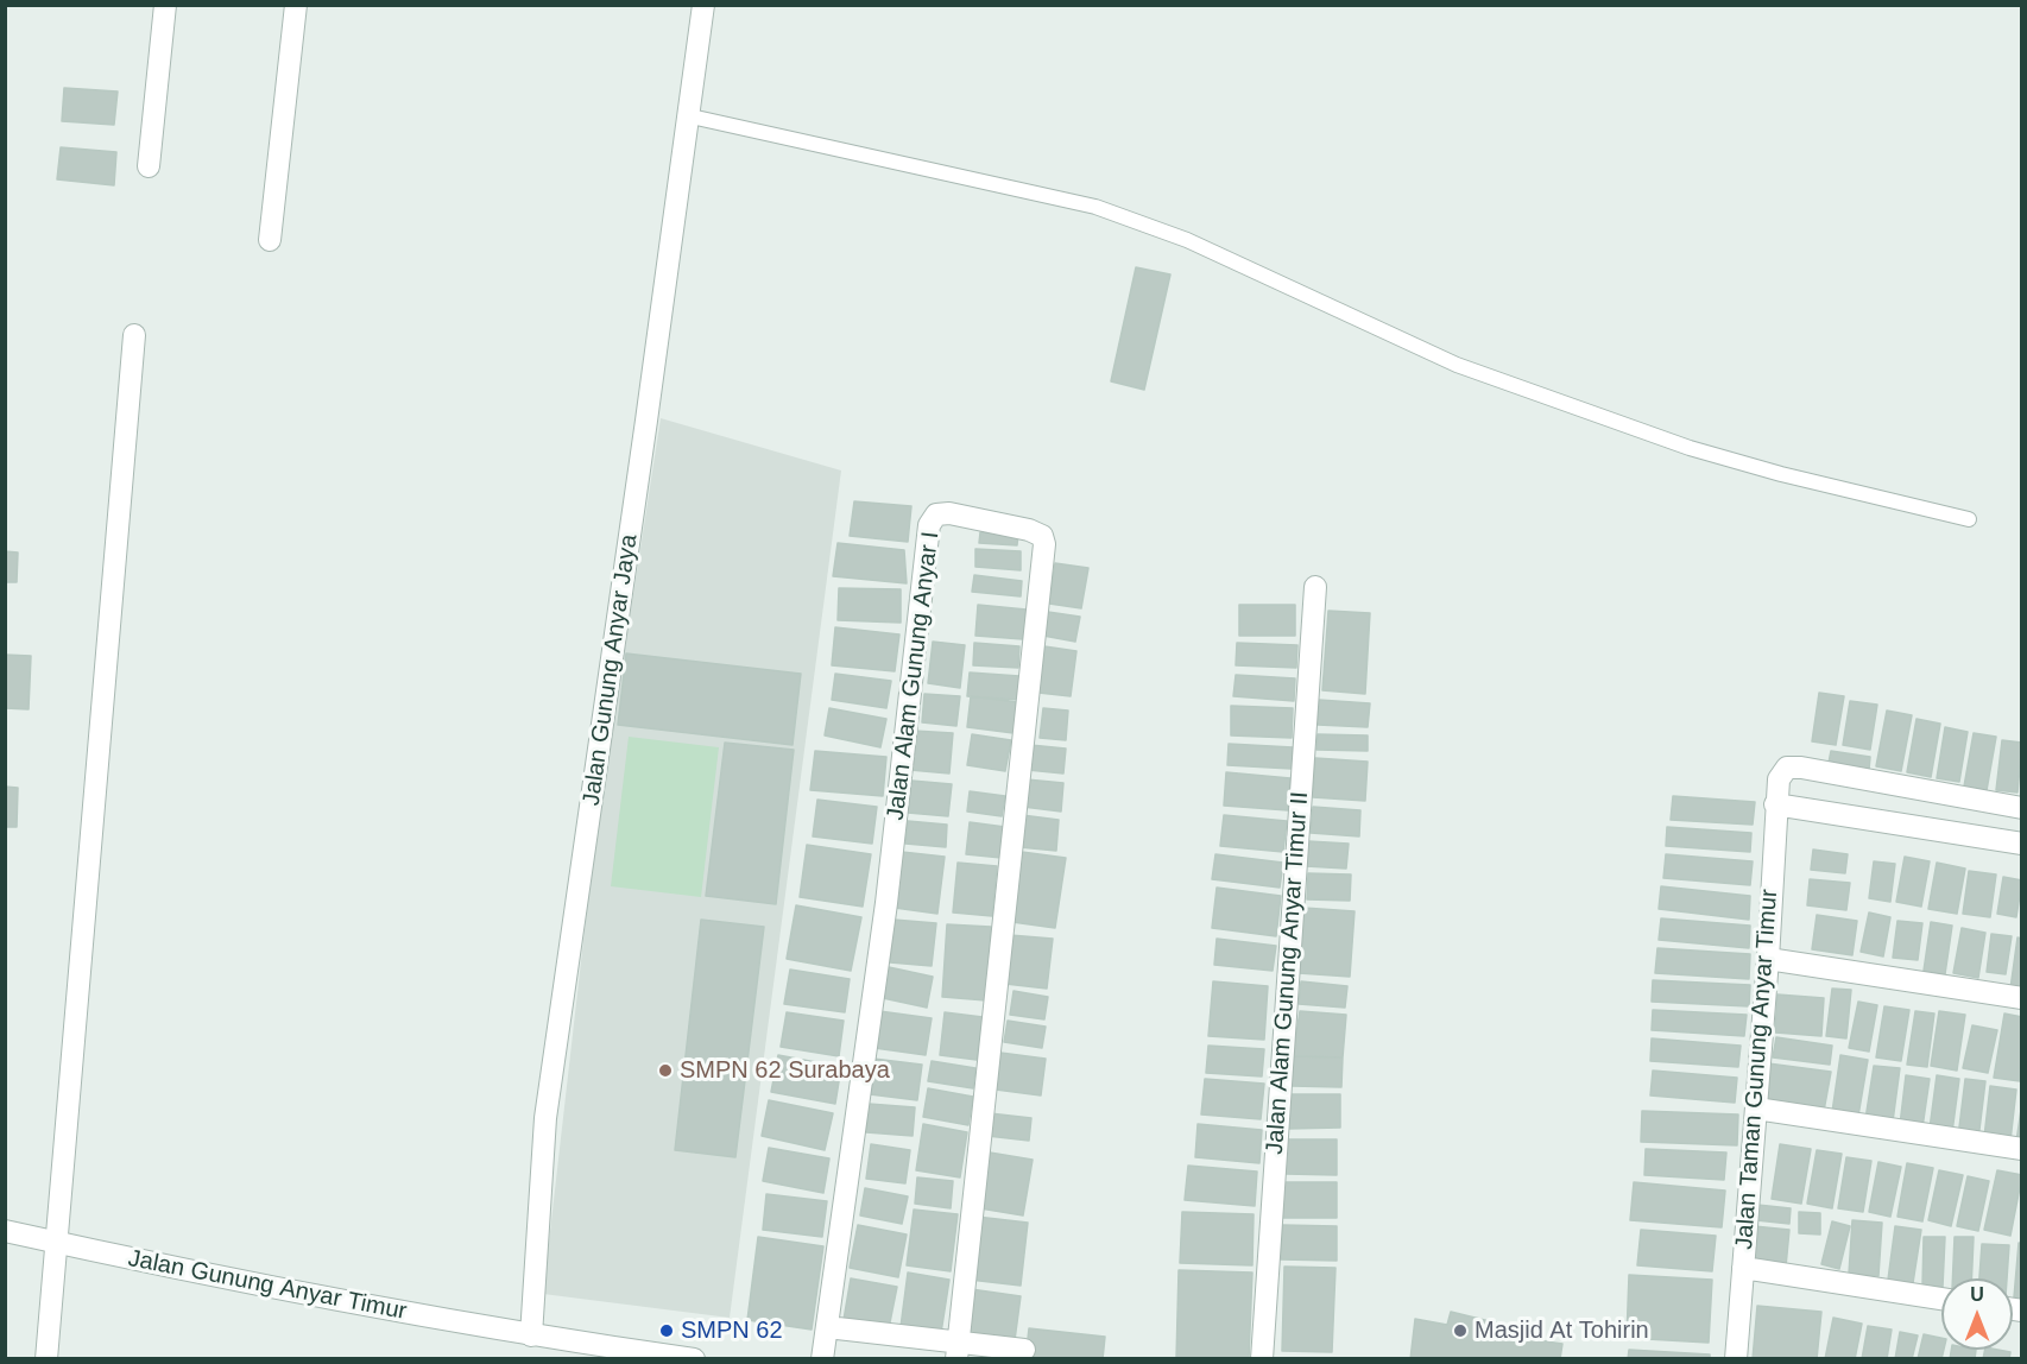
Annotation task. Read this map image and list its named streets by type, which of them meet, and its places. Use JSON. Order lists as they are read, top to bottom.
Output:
{
  "streets": {
    "street": [
      "Jalan Gunung Anyar Jaya",
      "Jalan Alam Gunung Anyar I",
      "Jalan Alam Gunung Anyar Timur II",
      "Jalan Taman Gunung Anyar Timur",
      "Jalan Gunung Anyar Timur"
    ]
  },
  "crossings": [
    ["Jalan Gunung Anyar Jaya", "Jalan Gunung Anyar Timur"]
  ],
  "places": ["SMPN 62 Surabaya", "SMPN 62", "Masjid At Tohirin"],
  "north": "top"
}
